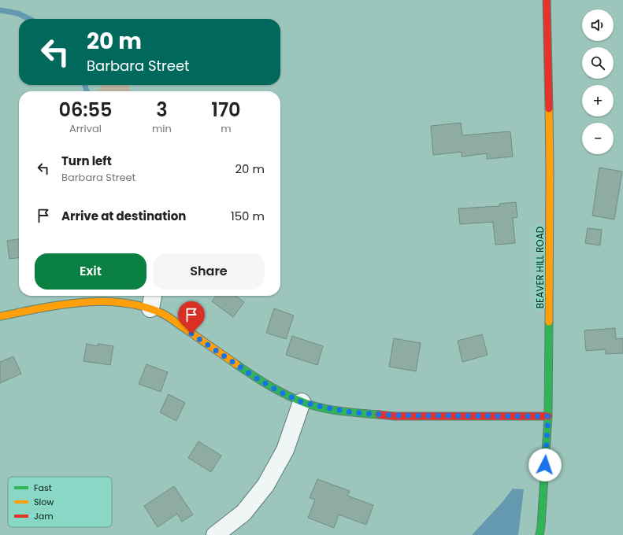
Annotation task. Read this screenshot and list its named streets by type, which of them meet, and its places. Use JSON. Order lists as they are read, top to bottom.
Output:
{
  "streets": {
    "street": ["BEAVER HILL ROAD"]
  },
  "legend": ["Fast", "Slow", "Jam"],
  "page": {
    "map_buttons": ["+", "−"],
    "turn": ["20 m", "Barbara Street"],
    "eta": [
      "06:55",
      "Arrival",
      "3",
      "min",
      "170",
      "m"
    ],
    "list": [
      {
        "name": "Turn left",
        "note": "Barbara Street",
        "value": "20 m"
      },
      {
        "name": "Arrive at destination",
        "value": "150 m"
      }
    ],
    "buttons": ["Exit", "Share"]
  }
}
